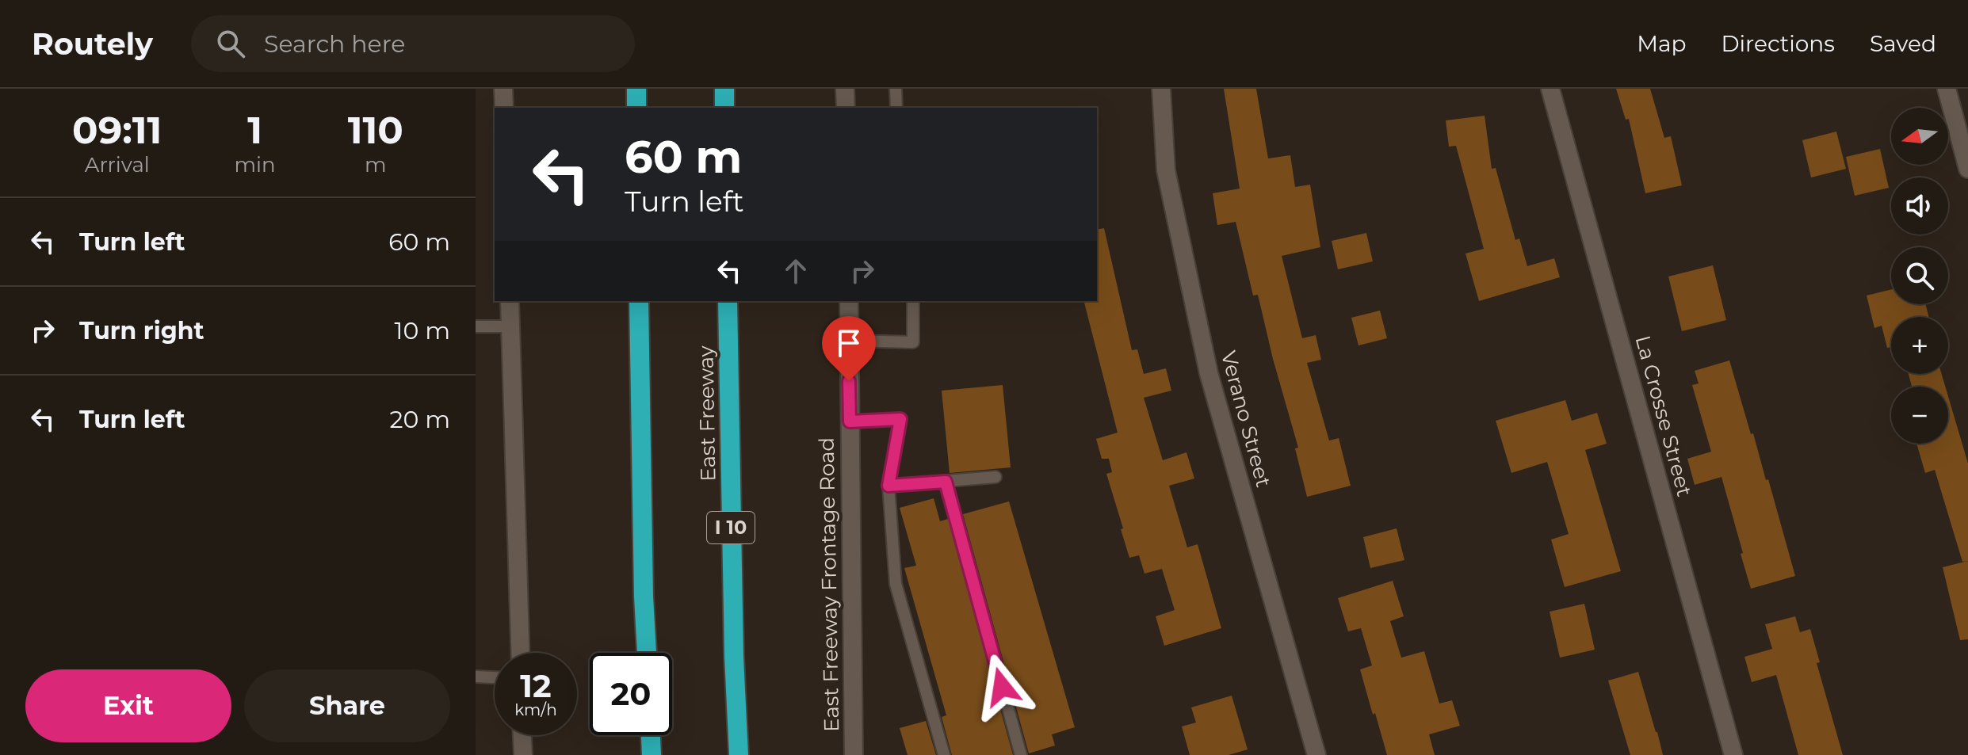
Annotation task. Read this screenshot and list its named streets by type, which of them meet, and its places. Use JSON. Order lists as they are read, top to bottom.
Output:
{
  "streets": {
    "highway": ["East Freeway", "I 10"],
    "street": ["La Crosse Street", "Verano Street", "East Freeway Frontage Road"]
  },
  "north": "left",
  "page": {
    "header": "Routely",
    "search": "Search here",
    "nav": ["Map", "Directions", "Saved"],
    "eta": [
      "09:11",
      "Arrival",
      "1",
      "min",
      "110",
      "m"
    ],
    "map_buttons": ["+", "−"],
    "turn": ["60 m", "Turn left"],
    "list": [
      {
        "name": "Turn left",
        "value": "60 m"
      },
      {
        "name": "Turn right",
        "value": "10 m"
      },
      {
        "name": "Turn left",
        "value": "20 m"
      }
    ],
    "speed": "12 km/h",
    "limit": "20",
    "buttons": ["Exit", "Share"]
  }
}
